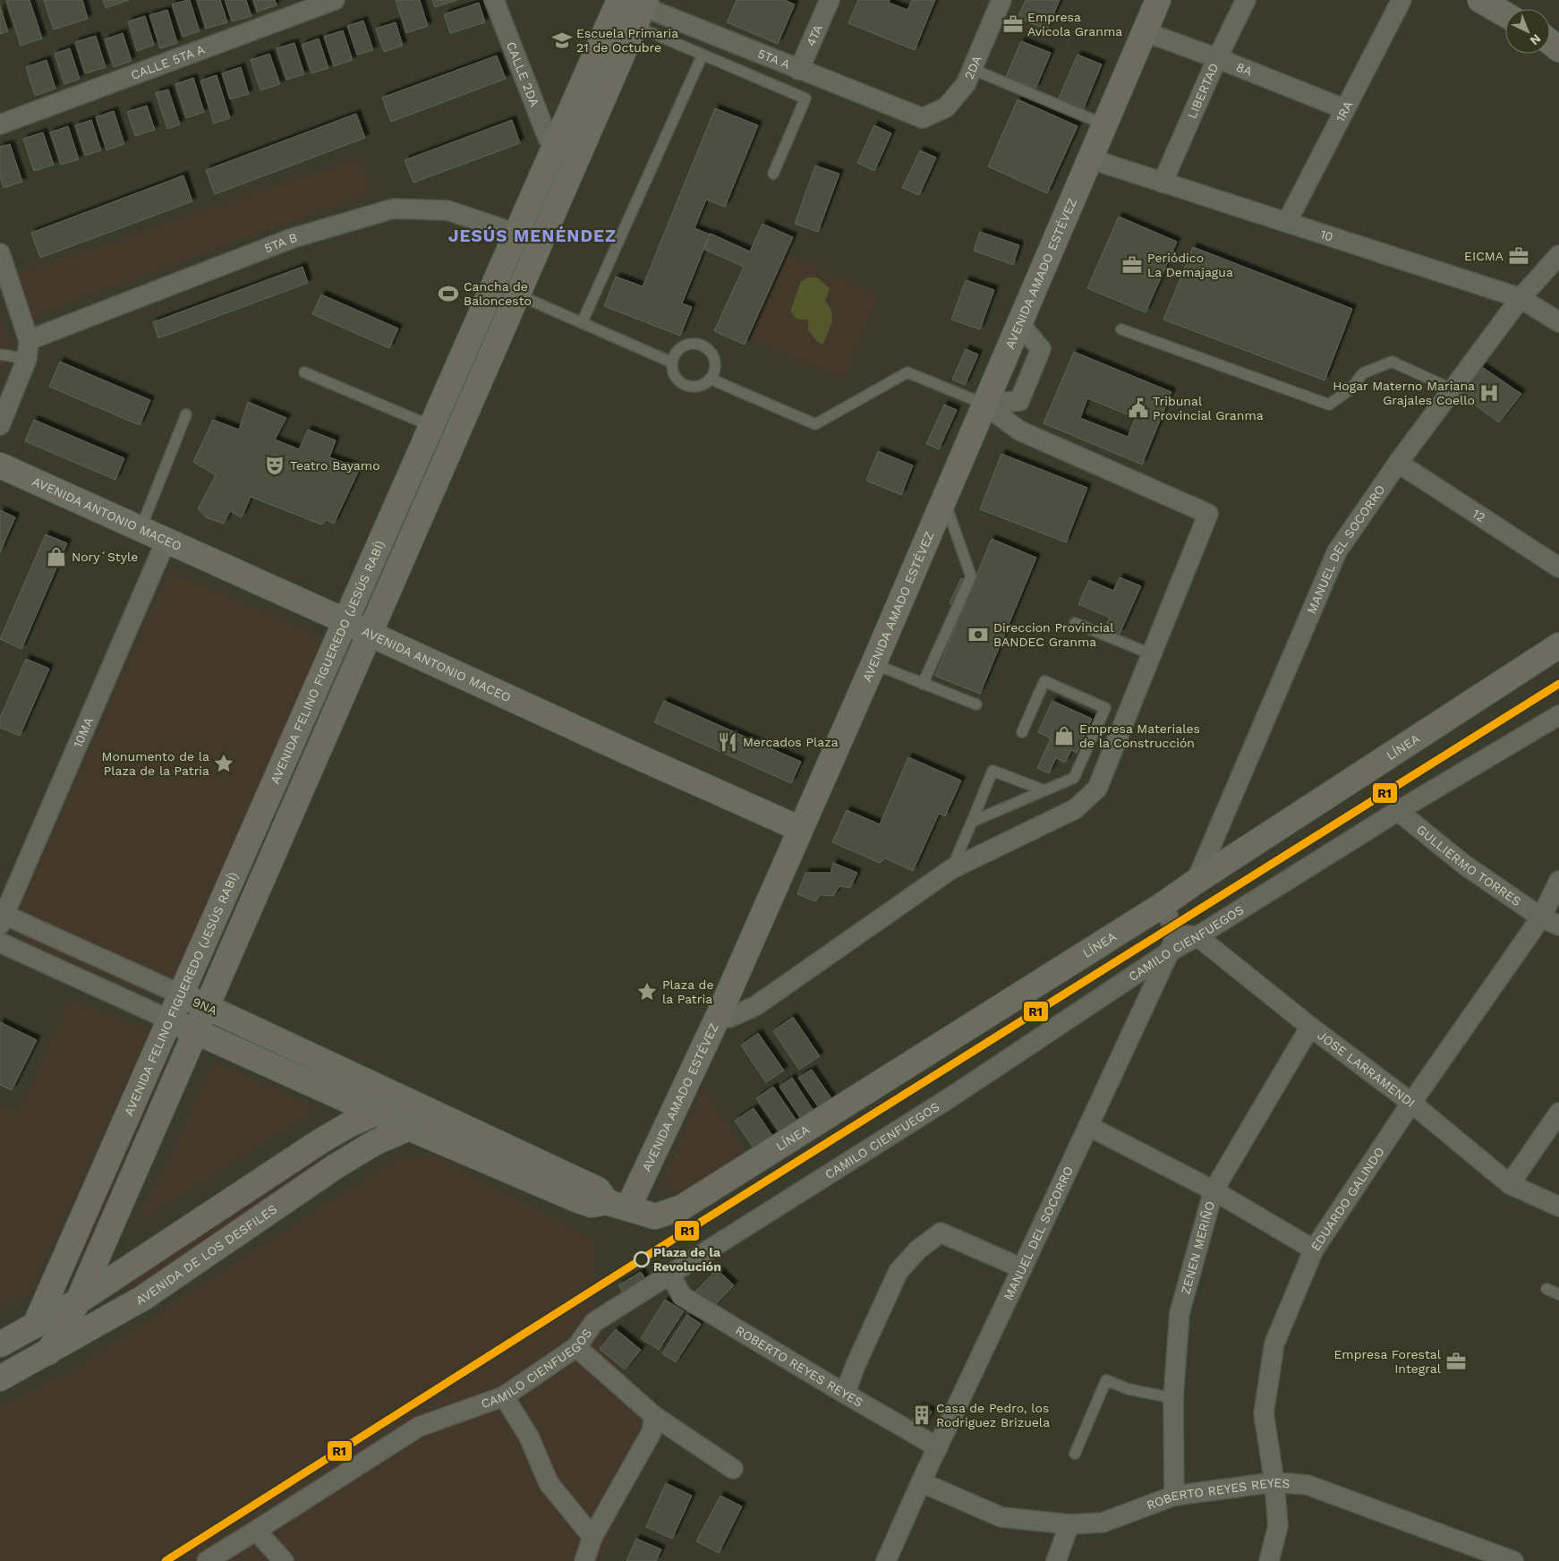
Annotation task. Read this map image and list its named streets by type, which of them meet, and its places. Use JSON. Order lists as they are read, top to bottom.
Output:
{
  "streets": {
    "main road": [
      "AVENIDA AMADO ESTÉVEZ",
      "AVENIDA ANTONIO MACEO",
      "AVENIDA FELINO FIGUEREDO (JESÚS RABÍ)",
      "LÍNEA",
      "9NA",
      "AVENIDA DE LOS DESFILES"
    ],
    "street": [
      "4TA",
      "5TA A",
      "CALLE 5TA A",
      "2DA",
      "8A",
      "CALLE 2DA",
      "LIBERTAD",
      "1RA",
      "10",
      "5TA B",
      "12",
      "MANUEL DEL SOCORRO",
      "10MA",
      "GULLIERMO TORRES",
      "CAMILO CIENFUEGOS",
      "JOSE LARRAMENDI",
      "EDUARDO GALINDO",
      "ZENEN MERIÑO",
      "ROBERTO REYES REYES"
    ]
  },
  "crossings": [
    ["4TA", "5TA A"],
    ["5TA A", "2DA"],
    ["8A", "LIBERTAD"],
    ["8A", "1RA"],
    ["8A", "AVENIDA AMADO ESTÉVEZ"],
    ["CALLE 2DA", "AVENIDA FELINO FIGUEREDO (JESÚS RABÍ)"],
    ["LIBERTAD", "10"],
    ["1RA", "10"],
    ["10", "AVENIDA AMADO ESTÉVEZ"],
    ["10", "MANUEL DEL SOCORRO"],
    ["5TA B", "AVENIDA FELINO FIGUEREDO (JESÚS RABÍ)"],
    ["AVENIDA AMADO ESTÉVEZ", "AVENIDA ANTONIO MACEO"],
    ["AVENIDA AMADO ESTÉVEZ", "LÍNEA"],
    ["AVENIDA AMADO ESTÉVEZ", "9NA"],
    ["AVENIDA ANTONIO MACEO", "AVENIDA FELINO FIGUEREDO (JESÚS RABÍ)"],
    ["AVENIDA ANTONIO MACEO", "10MA"],
    ["12", "MANUEL DEL SOCORRO"],
    ["MANUEL DEL SOCORRO", "LÍNEA"],
    ["MANUEL DEL SOCORRO", "CAMILO CIENFUEGOS"],
    ["MANUEL DEL SOCORRO", "ROBERTO REYES REYES"],
    ["AVENIDA FELINO FIGUEREDO (JESÚS RABÍ)", "9NA"],
    ["10MA", "9NA"],
    ["LÍNEA", "9NA"],
    ["GULLIERMO TORRES", "CAMILO CIENFUEGOS"],
    ["GULLIERMO TORRES", "EDUARDO GALINDO"],
    ["CAMILO CIENFUEGOS", "JOSE LARRAMENDI"],
    ["CAMILO CIENFUEGOS", "ROBERTO REYES REYES"],
    ["JOSE LARRAMENDI", "EDUARDO GALINDO"],
    ["JOSE LARRAMENDI", "ZENEN MERIÑO"],
    ["EDUARDO GALINDO", "ROBERTO REYES REYES"],
    ["ZENEN MERIÑO", "ROBERTO REYES REYES"]
  ],
  "districts": ["JESÚS MENÉNDEZ"],
  "places": {
    "office": [
      "Empresa Avícola Granma",
      "EICMA",
      "Periódico La Demajagua",
      "Empresa Forestal Integral"
    ],
    "school or university": ["Escuela Primaria 21 de Octubre"],
    "sports": ["Cancha de Baloncesto"],
    "hospital": ["Hogar Materno Mariana Grajales Coello"],
    "public building": ["Tribunal Provincial Granma"],
    "theatre": ["Teatro Bayamo"],
    "shop": ["Nory´Style", "Empresa Materiales de la Construcción"],
    "bank": ["Direccion Provincial BANDEC Granma"],
    "restaurant": ["Mercados Plaza"],
    "place": ["Monumento de la Plaza de la Patria", "Plaza de la Patria"],
    "other": ["Plaza de la Revolución"],
    "building": ["Casa de Pedro, los Rodriguez Brizuela"]
  },
  "lines": ["transit line R1"],
  "north": "bottom right"
}
